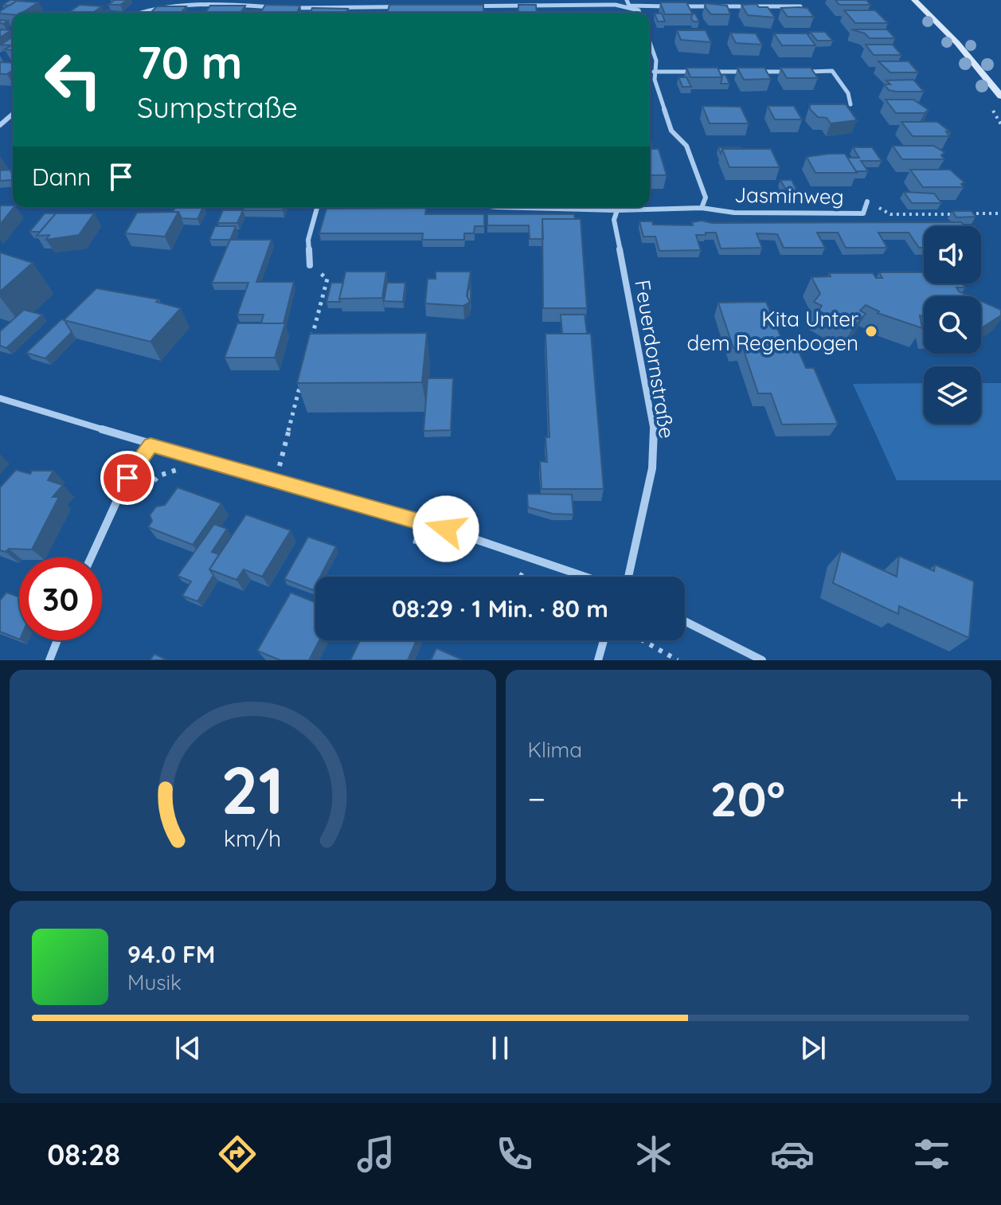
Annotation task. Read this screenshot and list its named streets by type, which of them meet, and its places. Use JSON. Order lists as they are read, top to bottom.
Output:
{
  "streets": {
    "street": ["Jasminweg", "Feuerdornstraße"]
  },
  "places": ["Kita Unter dem Regenbogen"],
  "page": {
    "turn": ["70 m", "Sumpstraße"],
    "then": "Dann",
    "limit": "30",
    "trip": "08:29 · 1 Min. · 80 m",
    "tile": "Klima",
    "heat": ["−", "20°", "+"],
    "song": ["94.0 FM", "Musik"],
    "tabs": "08:28",
    "gauge": ["21", "km/h"]
  }
}
